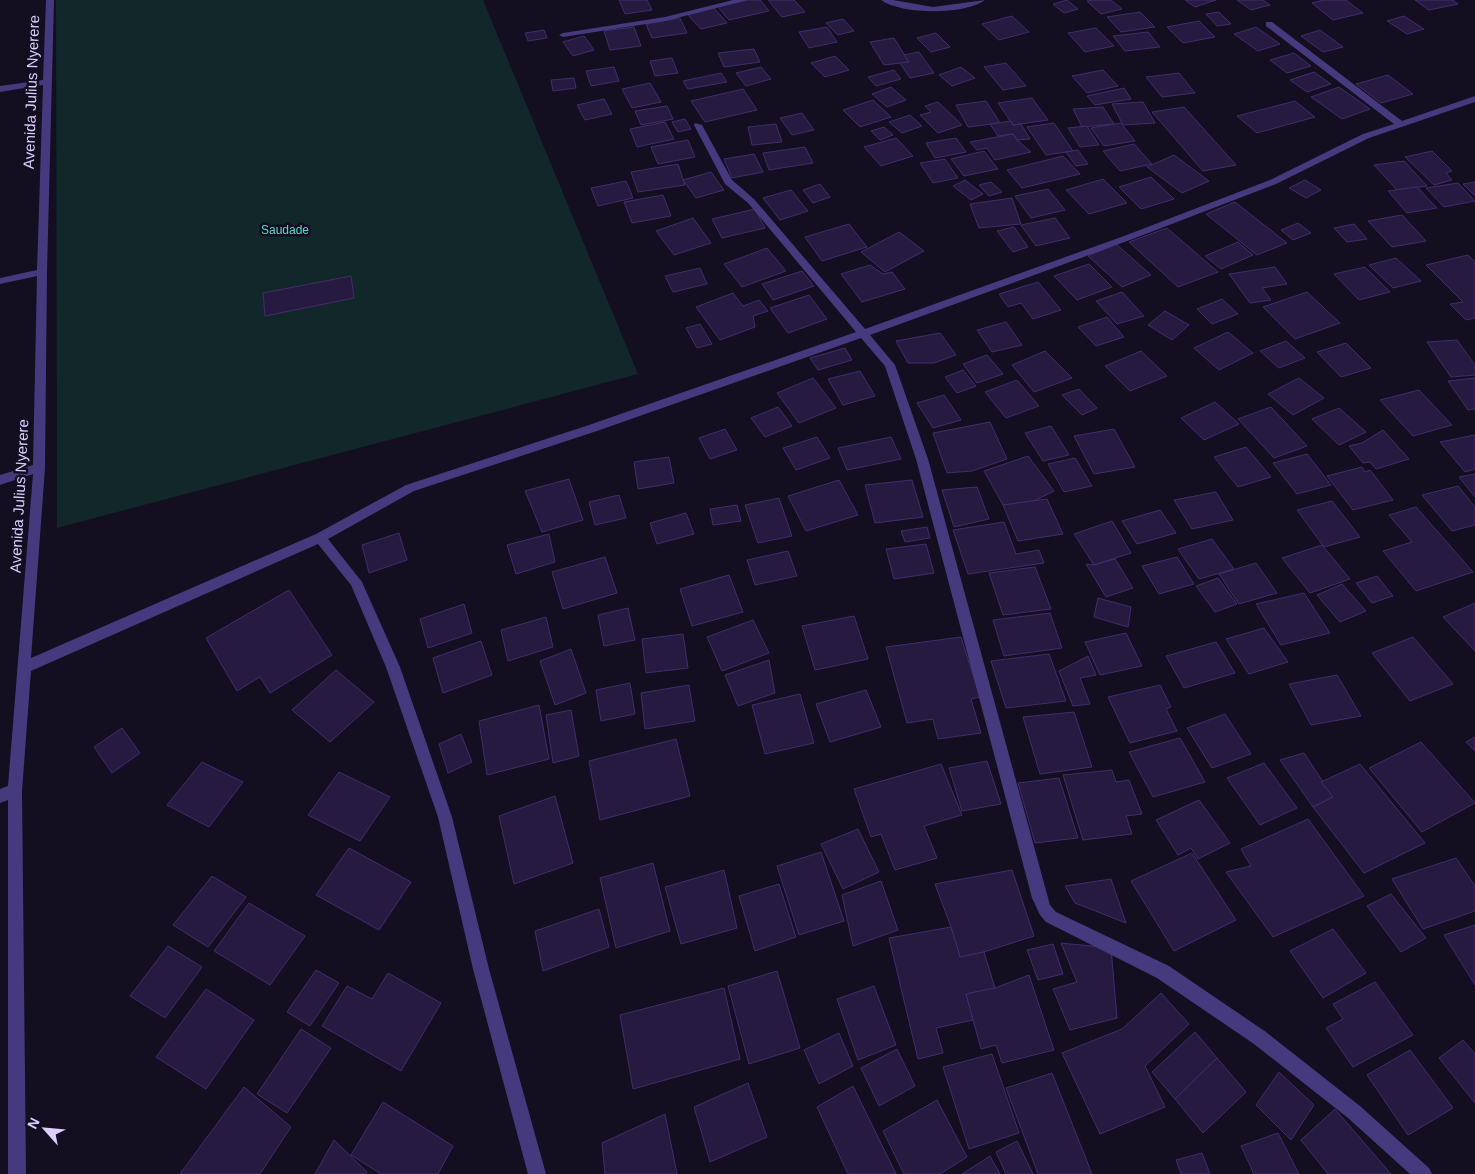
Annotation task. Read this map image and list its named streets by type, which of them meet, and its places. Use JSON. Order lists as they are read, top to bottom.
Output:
{
  "streets": {
    "street": ["Avenida Julius Nyerere"]
  },
  "parks": ["Saudade"],
  "north": "top left"
}
